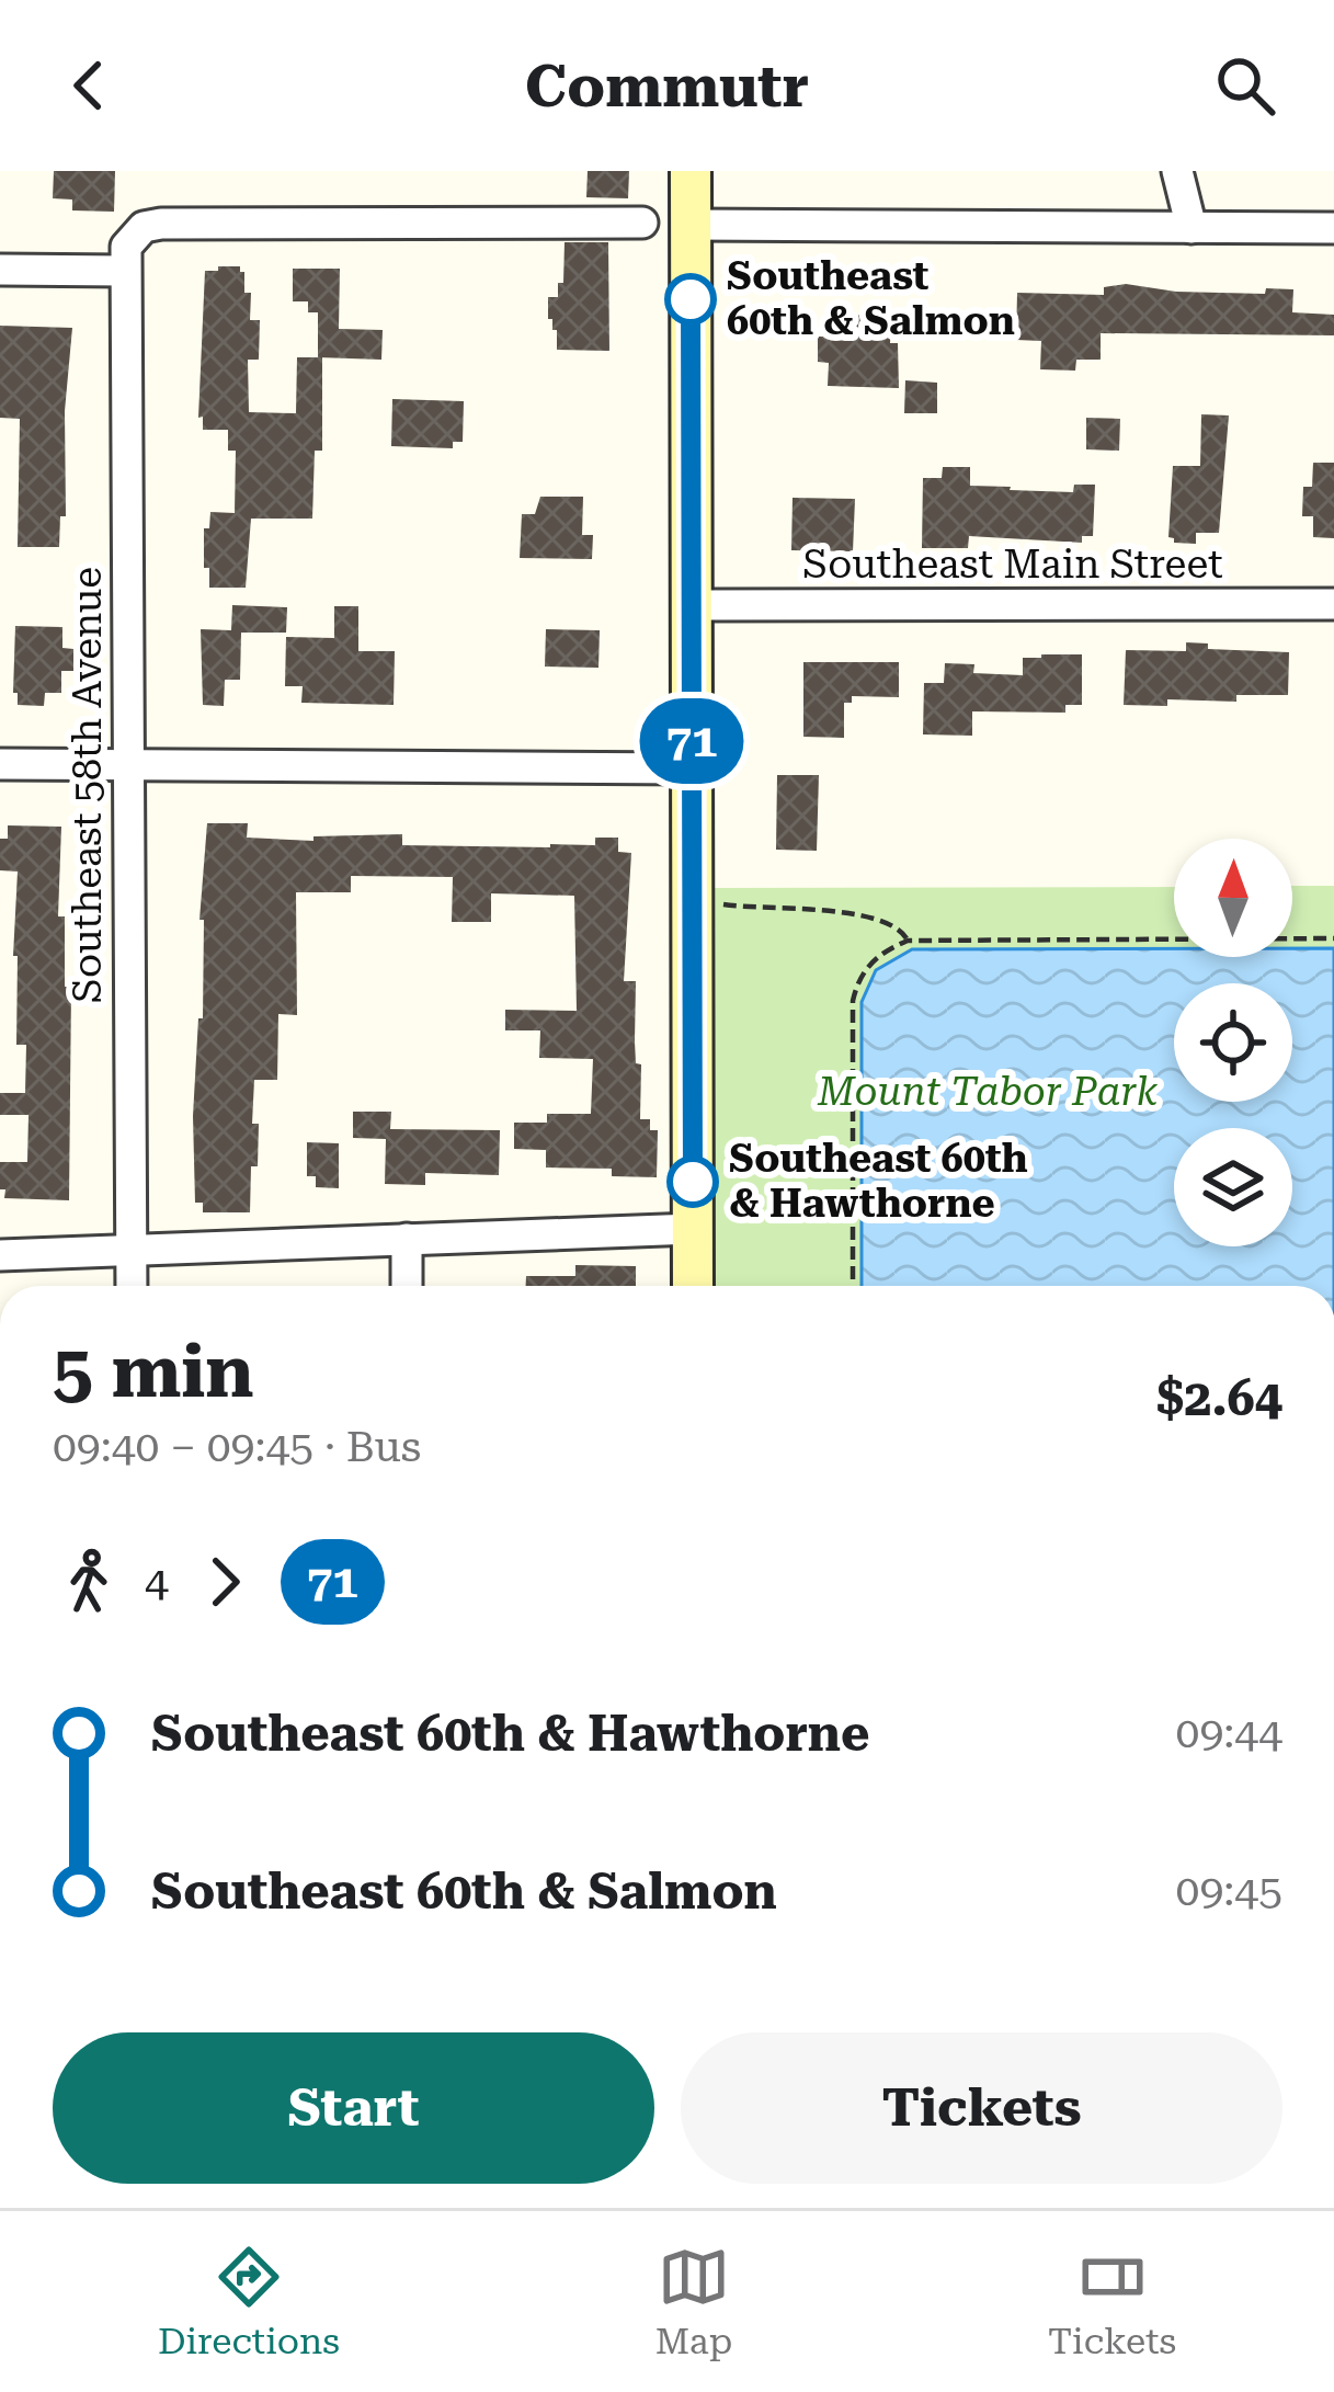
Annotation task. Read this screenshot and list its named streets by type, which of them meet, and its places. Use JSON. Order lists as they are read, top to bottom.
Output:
{
  "streets": {
    "street": ["Southeast Main Street", "Southeast 58th Avenue"]
  },
  "parks": ["Mount Tabor Park"],
  "places": ["Southeast 60th & Salmon", "Southeast 60th & Hawthorne"],
  "lines": ["bus line 71"],
  "north": "top",
  "page": {
    "header": "Commutr",
    "on_map": "71",
    "heading": ["5 min", "09:40 – 09:45 · Bus", "$2.64"],
    "legs": ["4", "71"],
    "list": [
      {
        "name": "Southeast 60th & Hawthorne",
        "value": "09:44"
      },
      {
        "name": "Southeast 60th & Salmon",
        "value": "09:45"
      }
    ],
    "buttons": ["Start", "Tickets"],
    "tabs": ["Directions", "Map", "Tickets"]
  }
}
